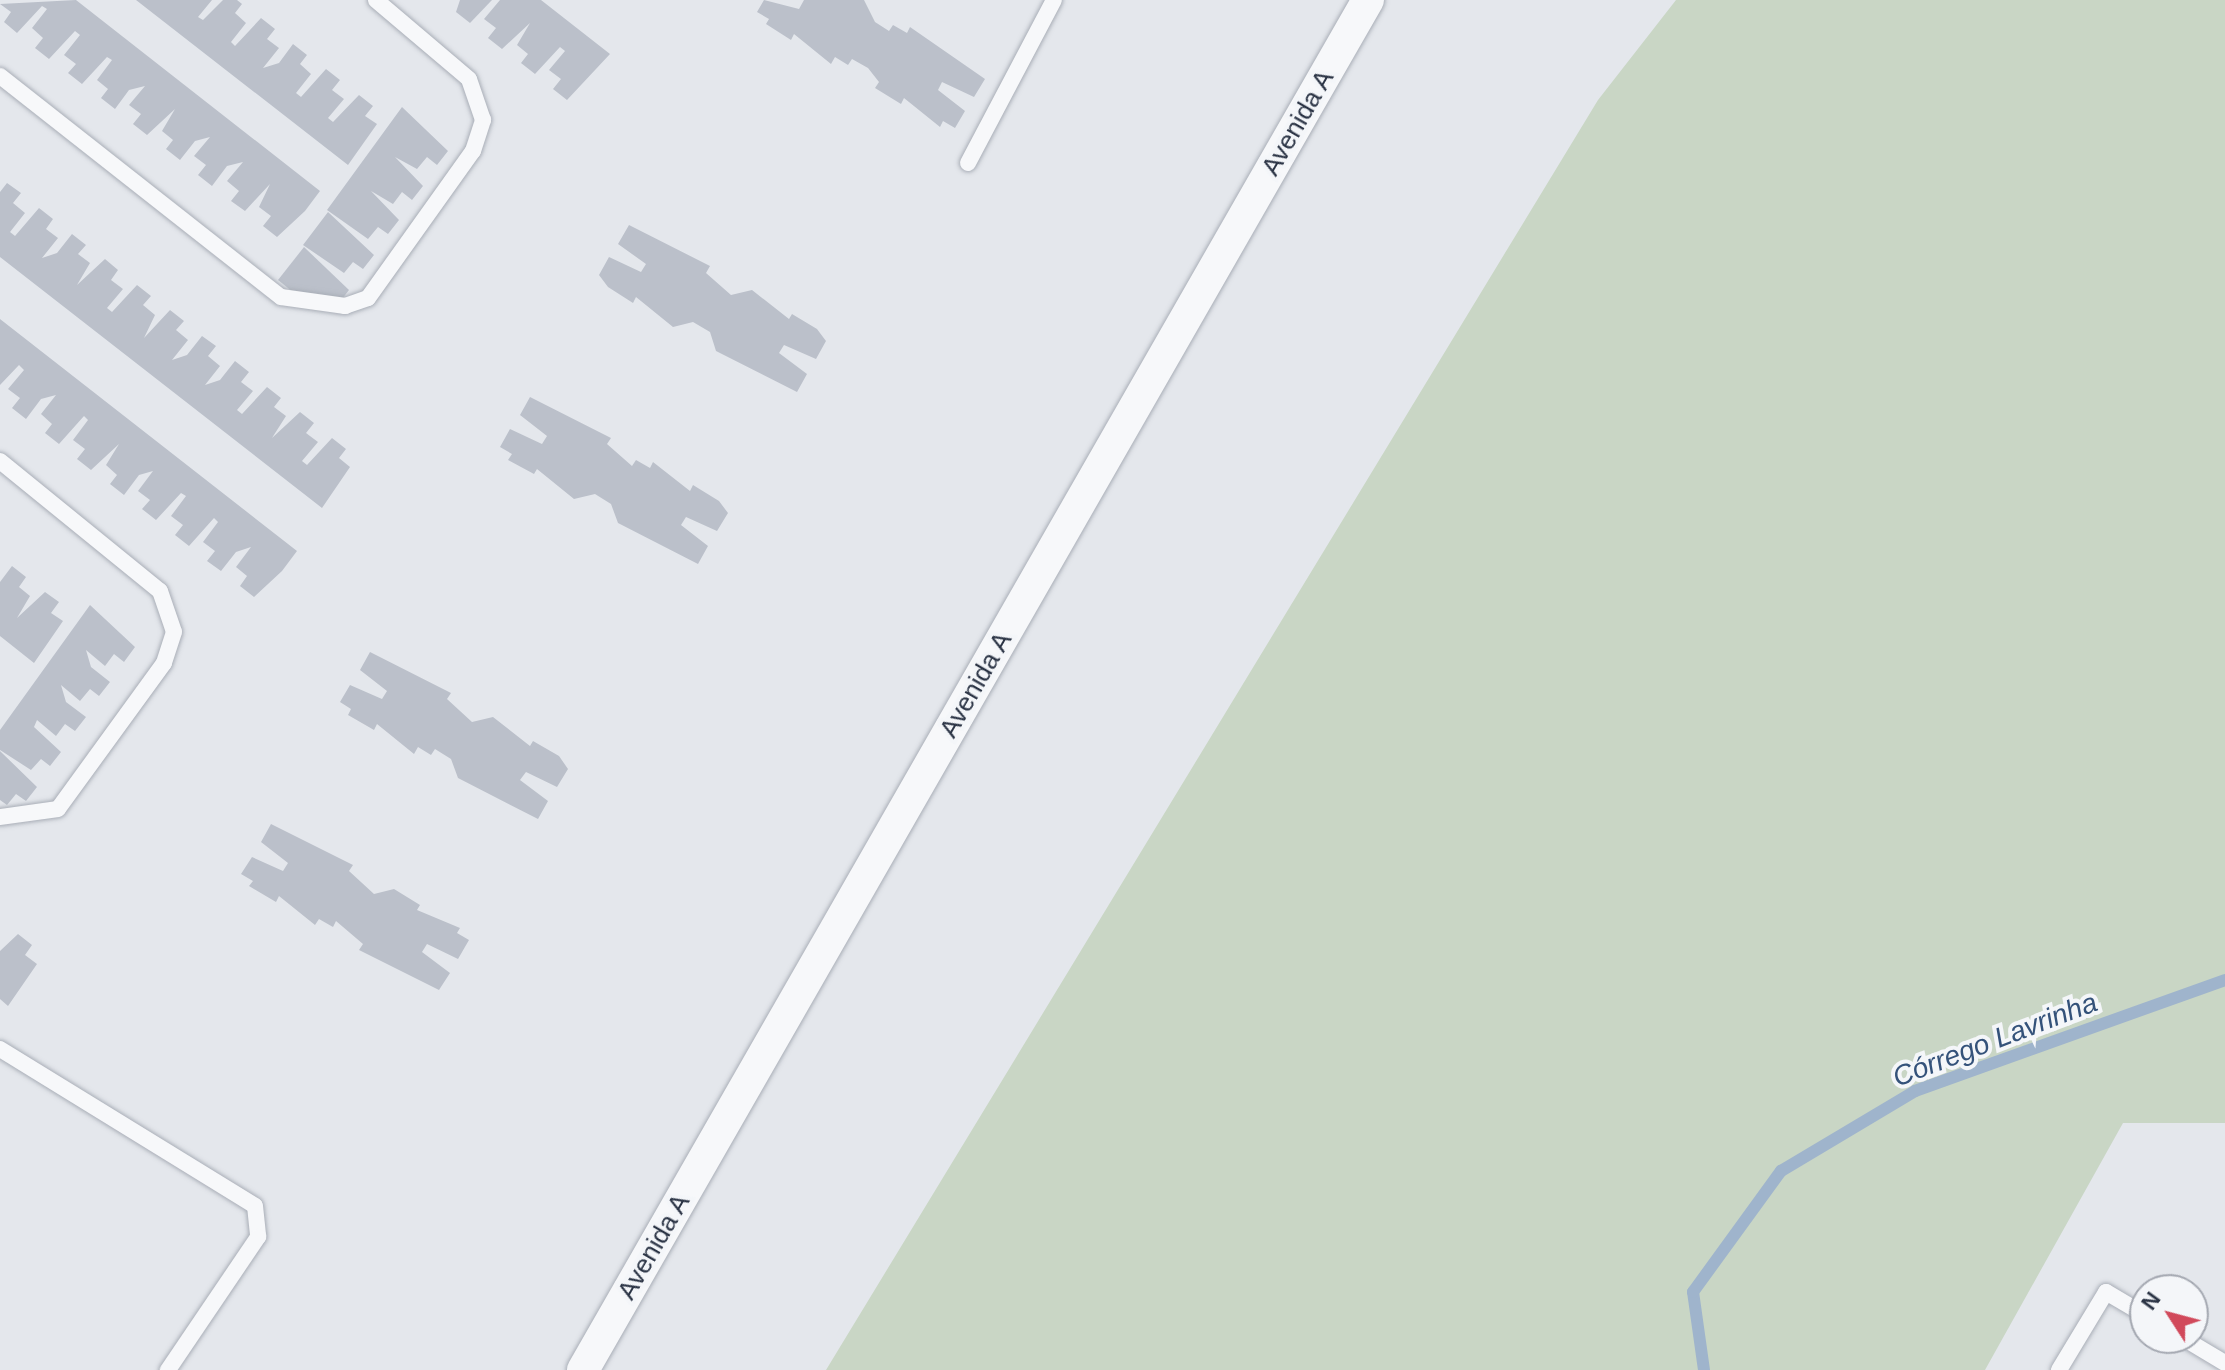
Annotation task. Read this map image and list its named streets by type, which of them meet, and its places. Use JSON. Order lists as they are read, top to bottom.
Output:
{
  "streets": {
    "street": ["Avenida A"]
  },
  "water": ["Córrego Lavrinha"],
  "north": "top left"
}
